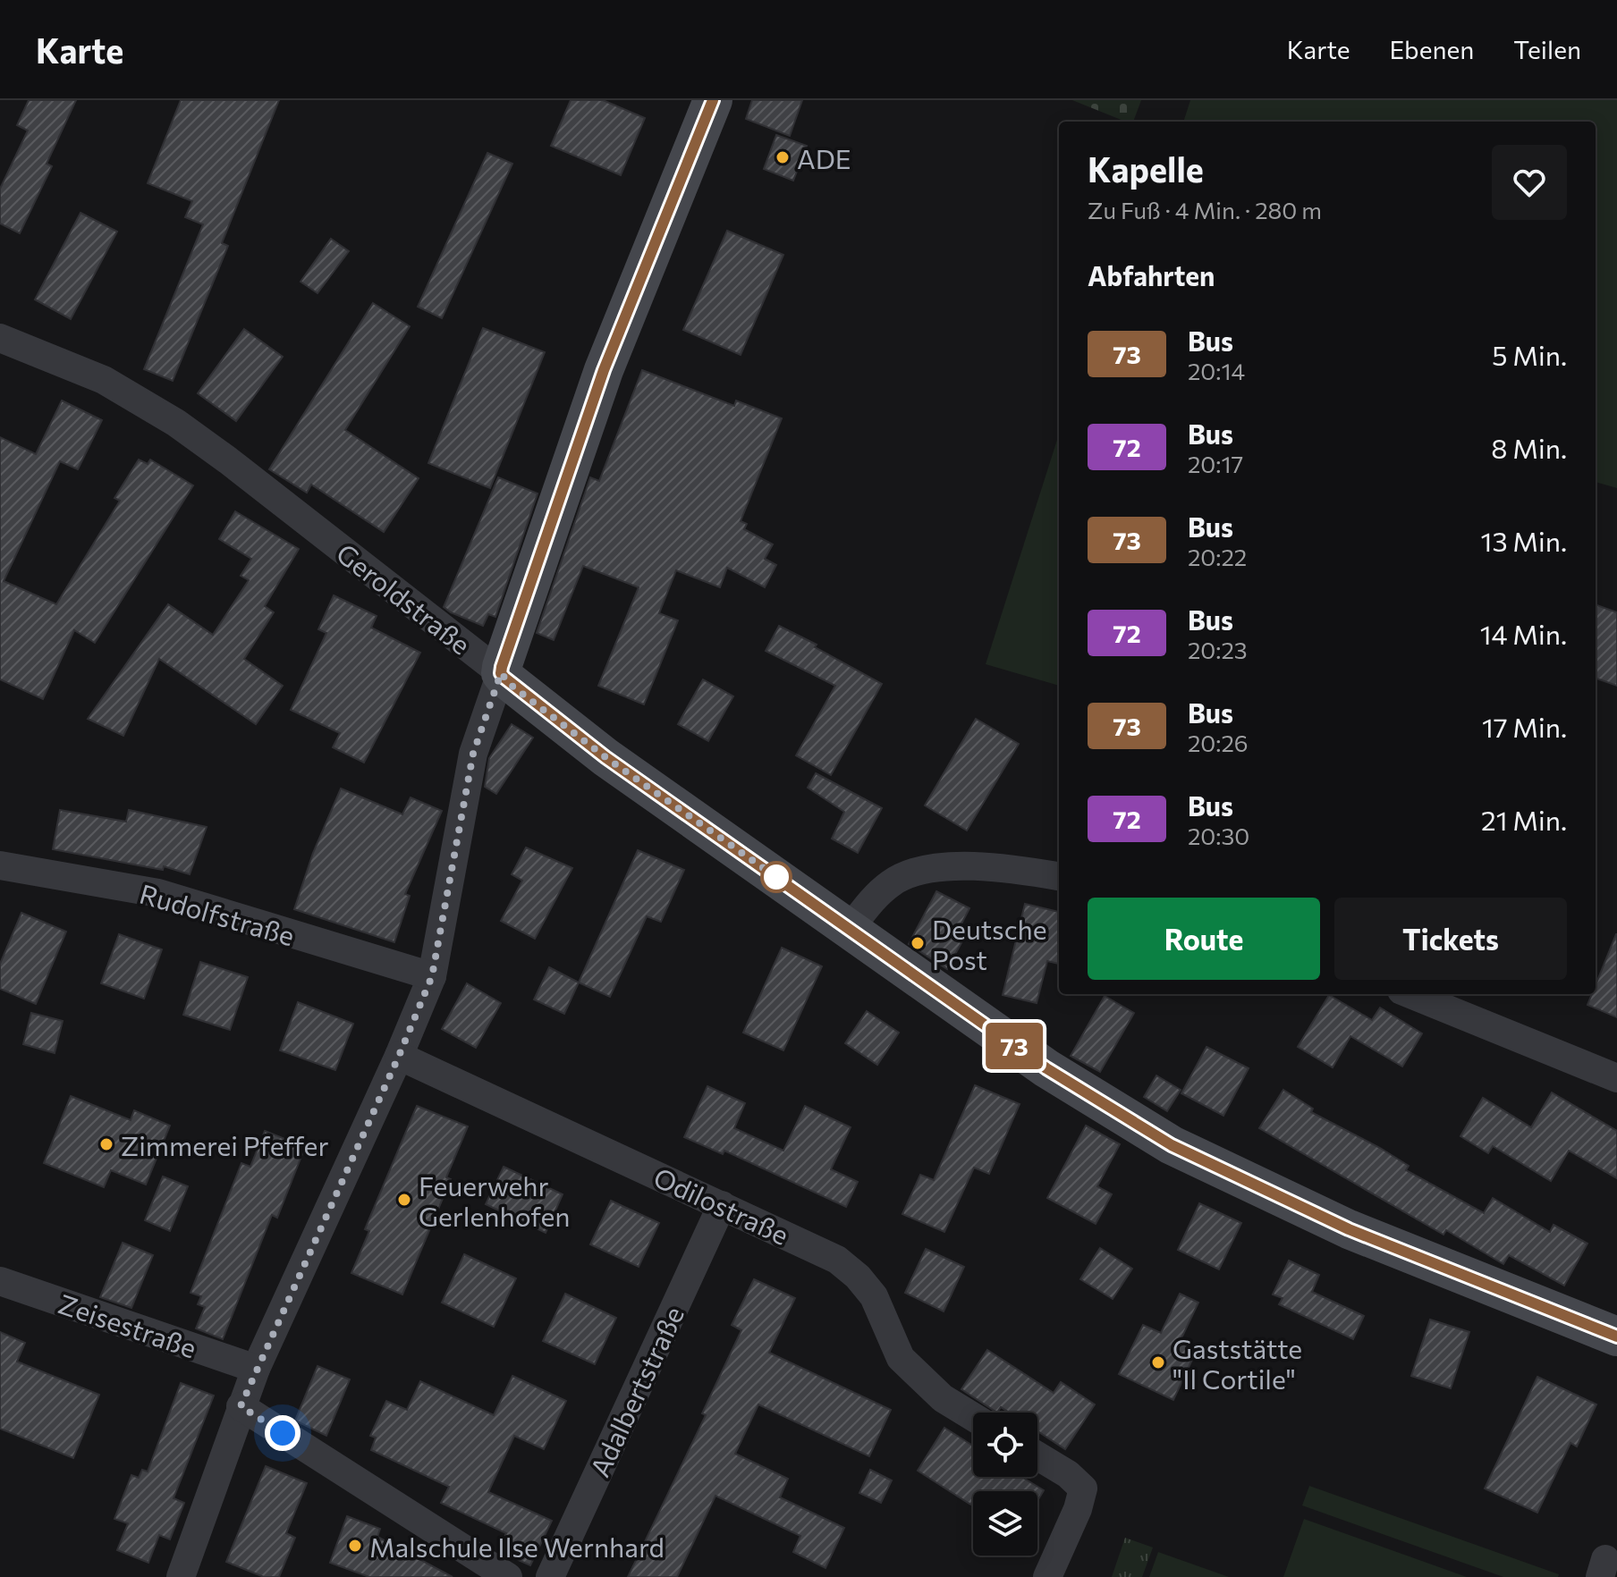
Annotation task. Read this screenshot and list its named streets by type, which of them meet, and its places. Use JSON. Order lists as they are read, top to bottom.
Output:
{
  "streets": {
    "street": [
      "Geroldstraße",
      "Rudolfstraße",
      "Odilostraße",
      "Zeisestraße",
      "Adalbertstraße"
    ]
  },
  "crossings": [
    ["Odilostraße", "Adalbertstraße"]
  ],
  "places": [
    "ADE",
    "Deutsche Post",
    "Zimmerei Pfeffer",
    "Feuerwehr Gerlenhofen",
    "Gaststätte \"Il Cortile\"",
    "Malschule Ilse Wernhard"
  ],
  "lines": ["bus line 73"],
  "page": {
    "header": "Karte",
    "nav": ["Karte", "Ebenen", "Teilen"],
    "on_map": "73",
    "heading": [
      ["Kapelle", "Zu Fuß · 4 Min. · 280 m"],
      "Abfahrten"
    ],
    "list": [
      {
        "mark": "73",
        "name": "Bus",
        "note": "20:14",
        "value": "5 Min."
      },
      {
        "mark": "72",
        "name": "Bus",
        "note": "20:17",
        "value": "8 Min."
      },
      {
        "mark": "73",
        "name": "Bus",
        "note": "20:22",
        "value": "13 Min."
      },
      {
        "mark": "72",
        "name": "Bus",
        "note": "20:23",
        "value": "14 Min."
      },
      {
        "mark": "73",
        "name": "Bus",
        "note": "20:26",
        "value": "17 Min."
      },
      {
        "mark": "72",
        "name": "Bus",
        "note": "20:30",
        "value": "21 Min."
      }
    ],
    "buttons": ["Route", "Tickets"]
  }
}
